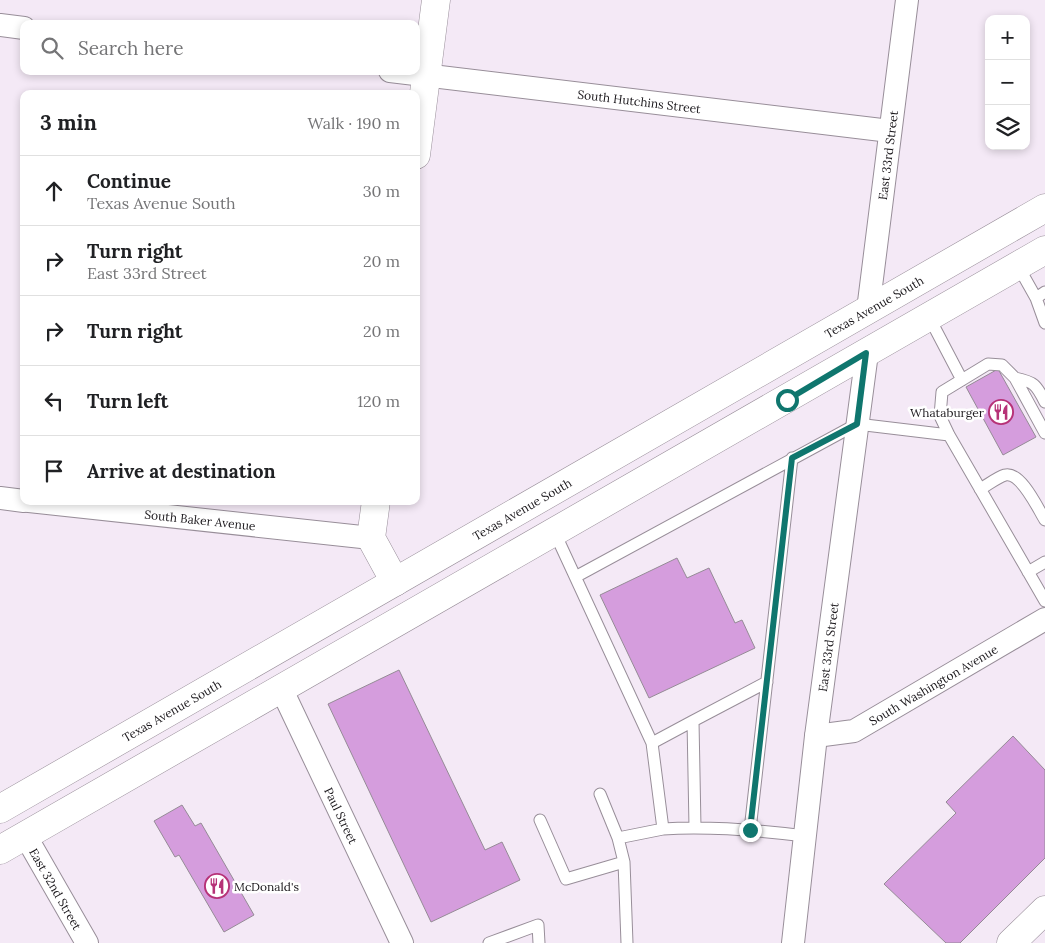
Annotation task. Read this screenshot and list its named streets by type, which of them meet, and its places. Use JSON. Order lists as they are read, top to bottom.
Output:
{
  "streets": {
    "main road": ["Texas Avenue South"],
    "street": [
      "South Hutchins Street",
      "East 33rd Street",
      "South Baker Avenue",
      "South Washington Avenue",
      "Paul Street",
      "East 32nd Street"
    ]
  },
  "crossings": [
    ["South Hutchins Street", "East 33rd Street"],
    ["East 33rd Street", "Texas Avenue South"],
    ["East 33rd Street", "South Washington Avenue"]
  ],
  "places": {
    "restaurant": ["Whataburger", "McDonald's"]
  },
  "page": {
    "map_buttons": ["+", "−"],
    "search": "Search here",
    "heading": ["3 min", "Walk · 190 m"],
    "list": [
      ["Continue", "Texas Avenue South", "30 m"],
      ["Turn right", "East 33rd Street", "20 m"],
      ["Turn right", "20 m"],
      ["Turn left", "120 m"],
      "Arrive at destination"
    ]
  }
}
